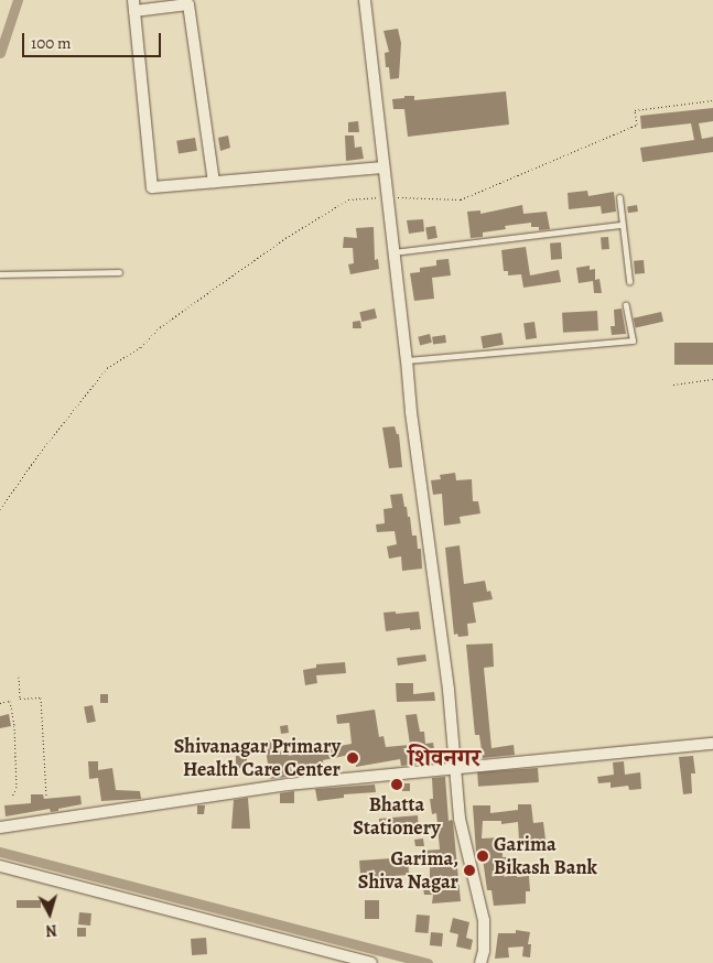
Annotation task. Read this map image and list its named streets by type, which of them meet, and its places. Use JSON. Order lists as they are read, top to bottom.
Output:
{
  "districts": ["शिवनगर"],
  "places": [
    "Shivanagar Primary Health Care Center",
    "Bhatta Stationery",
    "Garima Bikash Bank",
    "Garima, Shiva Nagar"
  ],
  "scale_bar": "100 m",
  "north": "bottom"
}
